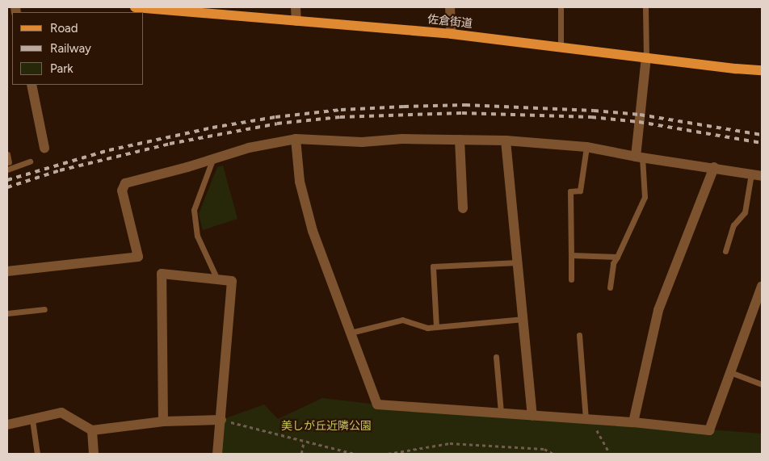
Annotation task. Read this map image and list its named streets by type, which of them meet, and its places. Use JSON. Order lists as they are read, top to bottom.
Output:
{
  "streets": {
    "main road": ["佐倉街道"]
  },
  "parks": ["美しが丘近隣公園"],
  "legend": ["Road", "Railway", "Park"]
}
